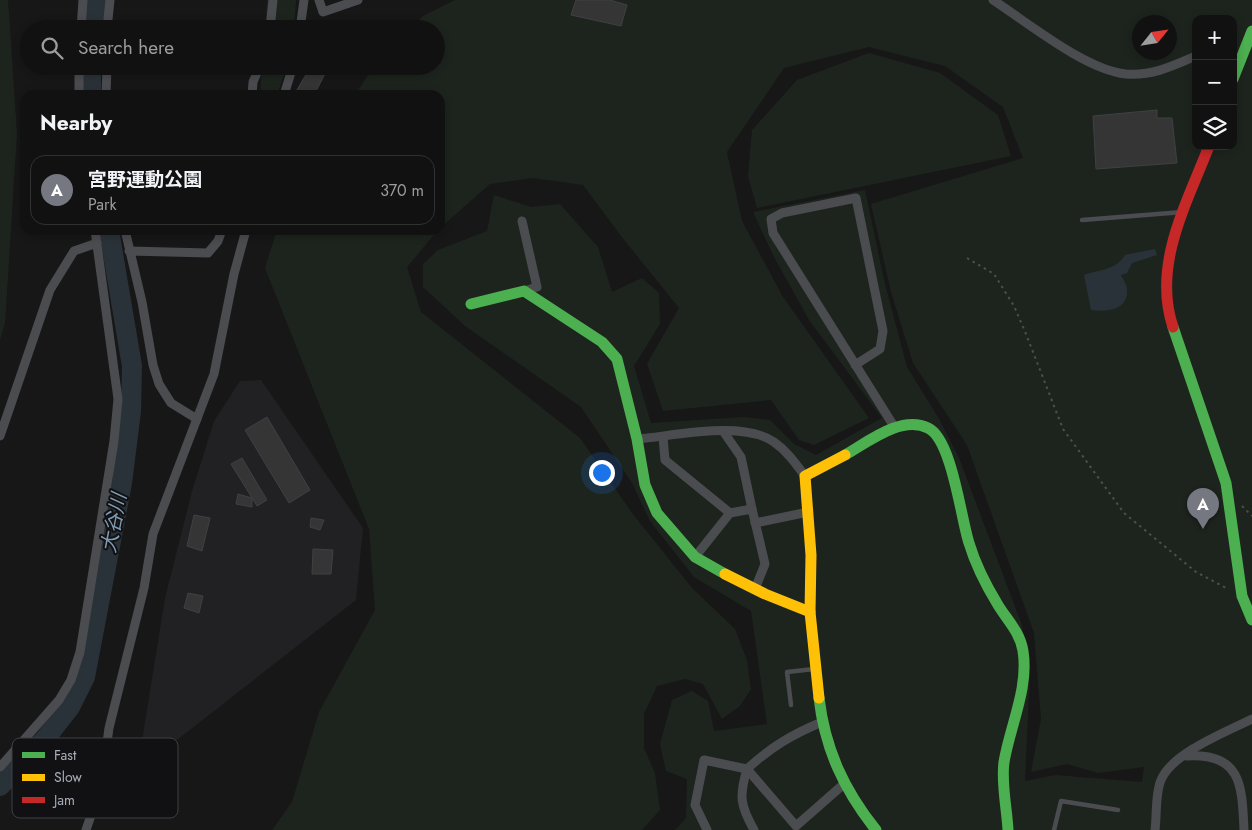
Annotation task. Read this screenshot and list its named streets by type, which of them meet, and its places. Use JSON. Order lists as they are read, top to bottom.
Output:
{
  "water": ["大谷川"],
  "legend": ["Fast", "Slow", "Jam"],
  "north": "top right",
  "page": {
    "map_buttons": ["+", "−"],
    "search": "Search here",
    "heading": "Nearby",
    "list": [
      {
        "mark": "A",
        "name": "宮野運動公園",
        "note": "Park",
        "value": "370 m"
      }
    ],
    "pins": "A"
  }
}
